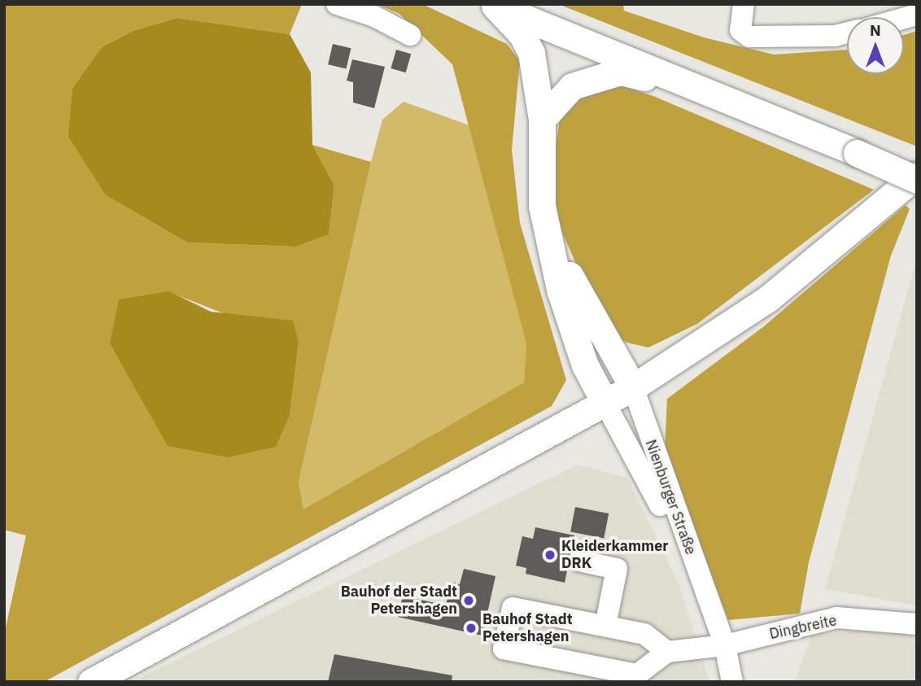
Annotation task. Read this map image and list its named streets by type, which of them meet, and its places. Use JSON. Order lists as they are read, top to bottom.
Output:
{
  "streets": {
    "street": ["Nienburger Straße", "Dingbreite"]
  },
  "crossings": [
    ["Nienburger Straße", "Dingbreite"]
  ],
  "places": ["Kleiderkammer DRK", "Bauhof der Stadt Petershagen", "Bauhof Stadt Petershagen"],
  "north": "top"
}
